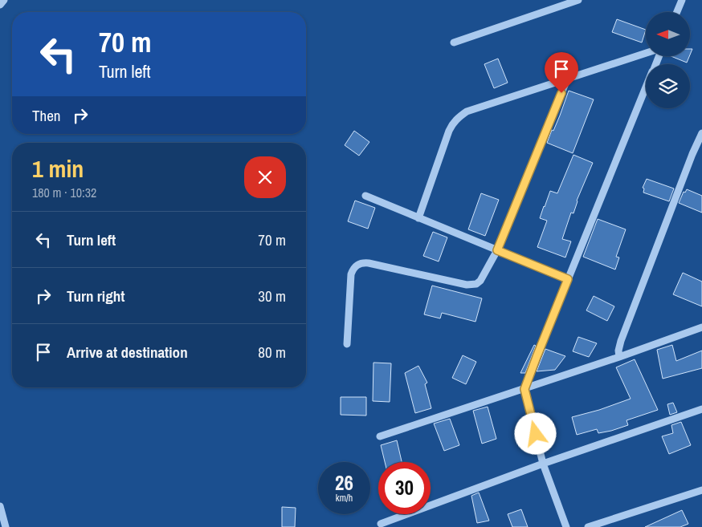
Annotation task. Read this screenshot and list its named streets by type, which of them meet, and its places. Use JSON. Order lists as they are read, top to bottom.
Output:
{
  "north": "left",
  "page": {
    "turn": ["70 m", "Turn left"],
    "then": "Then",
    "heading": ["1 min", "180 m · 10:32"],
    "list": [
      {
        "name": "Turn left",
        "value": "70 m"
      },
      {
        "name": "Turn right",
        "value": "30 m"
      },
      {
        "name": "Arrive at destination",
        "value": "80 m"
      }
    ],
    "speed": "26 km/h",
    "limit": "30"
  }
}
